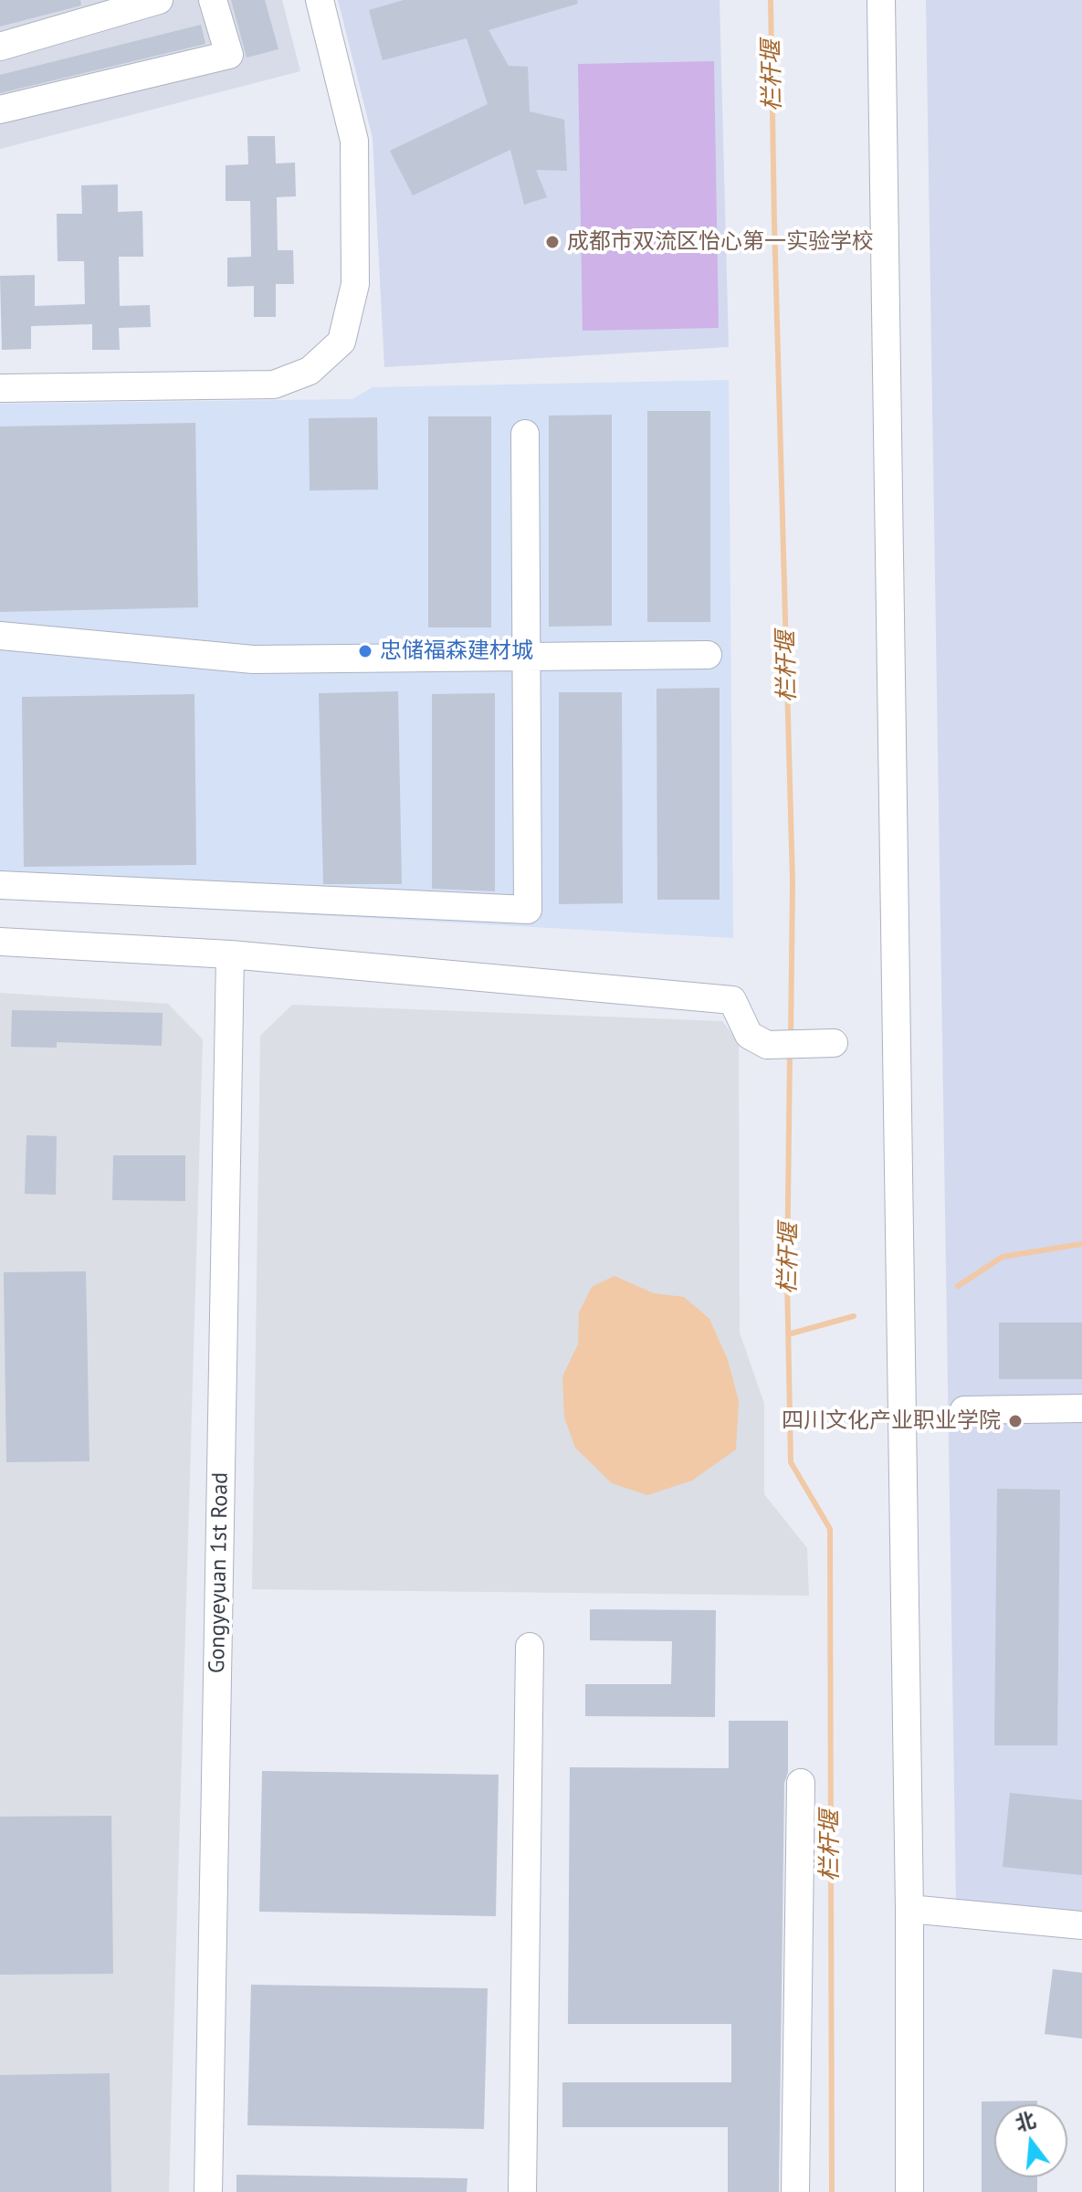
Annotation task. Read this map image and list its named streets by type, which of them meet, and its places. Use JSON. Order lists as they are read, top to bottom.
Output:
{
  "streets": {
    "street": ["Gongyeyuan 1st Road"]
  },
  "water": ["栏杆堰"],
  "places": ["成都市双流区怡心第一实验学校", "忠储福森建材城", "四川文化产业职业学院"],
  "north": "top"
}
